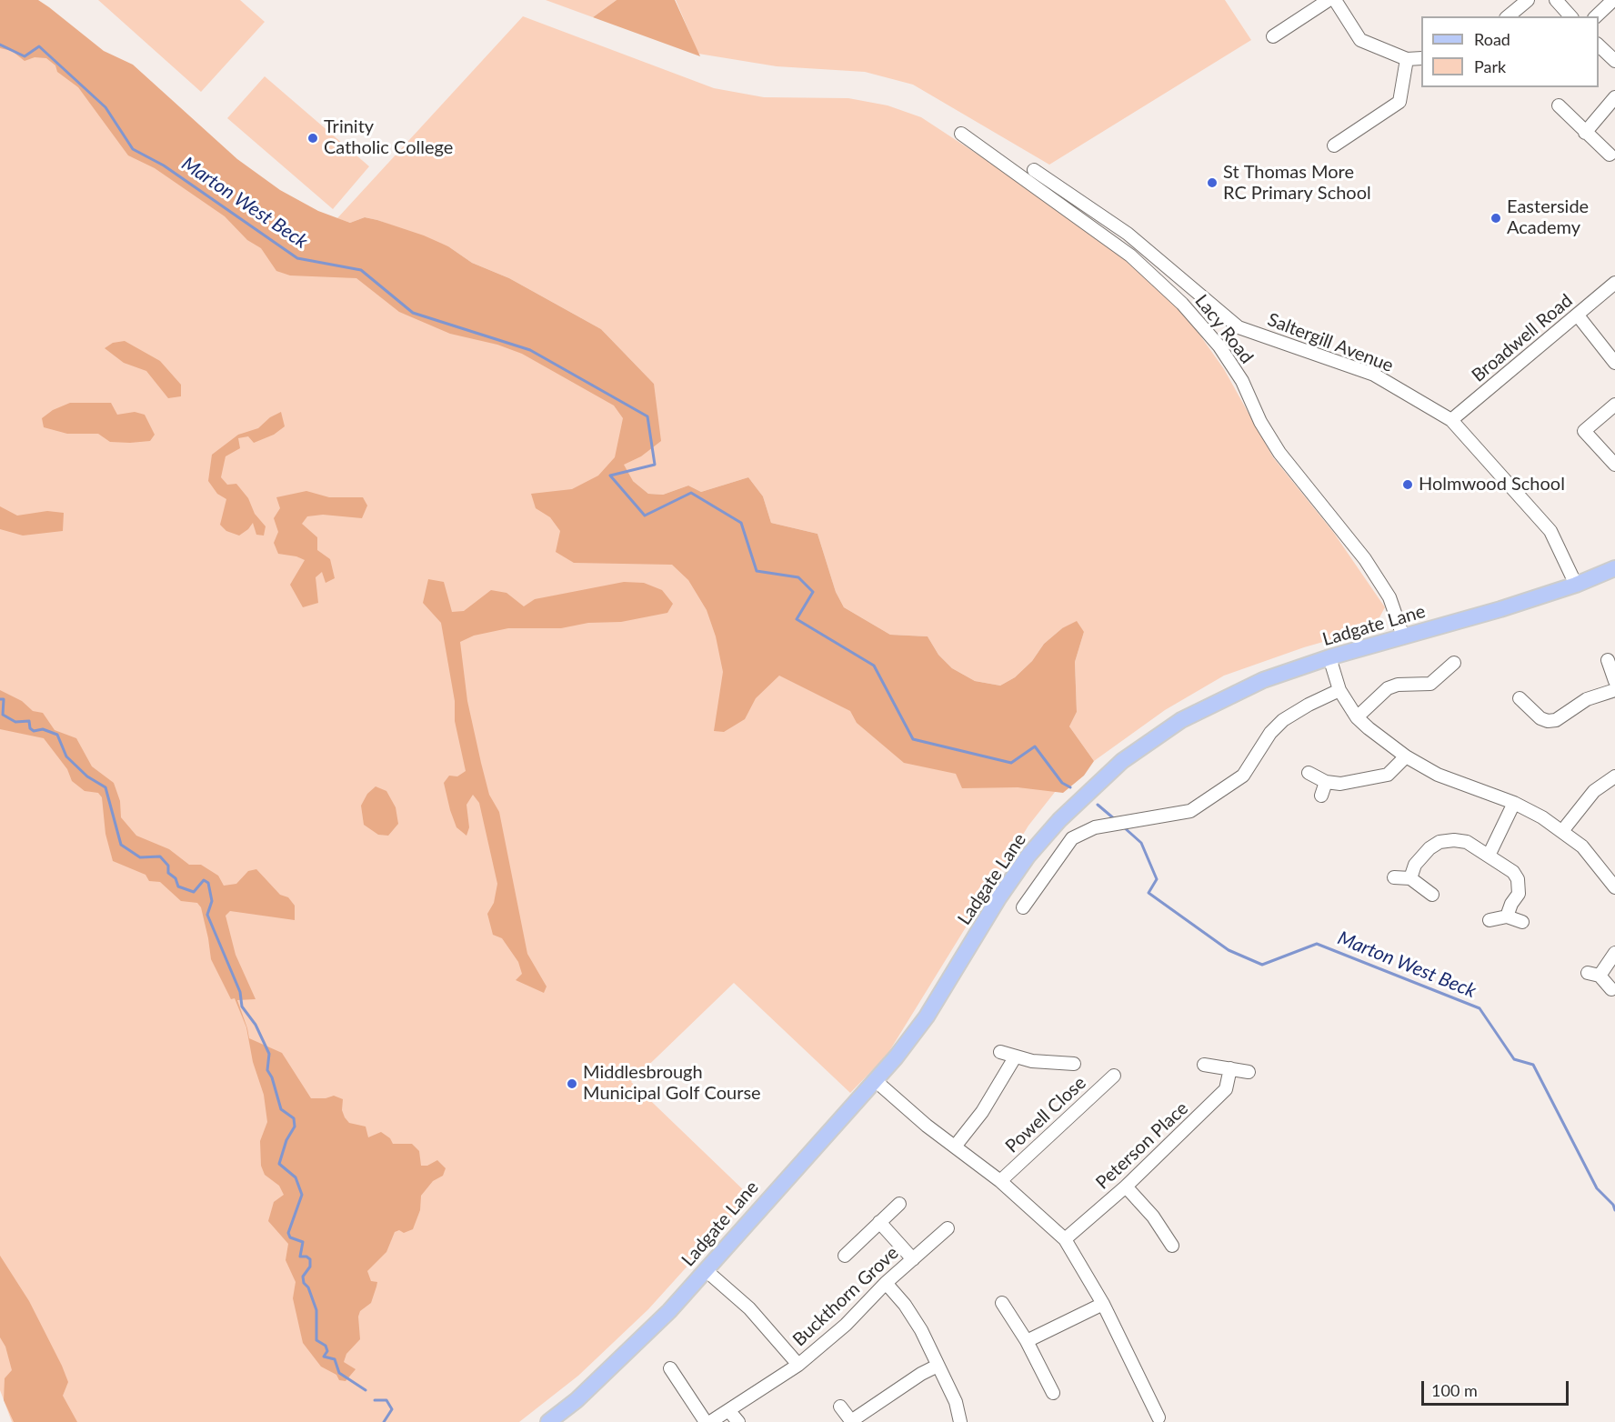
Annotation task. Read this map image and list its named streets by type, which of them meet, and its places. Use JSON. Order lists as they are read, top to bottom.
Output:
{
  "streets": {
    "main road": ["Ladgate Lane"],
    "street": [
      "Lacy Road",
      "Broadwell Road",
      "Saltergill Avenue",
      "Powell Close",
      "Peterson Place",
      "Buckthorn Grove"
    ]
  },
  "crossings": [
    ["Lacy Road", "Ladgate Lane"],
    ["Broadwell Road", "Saltergill Avenue"],
    ["Saltergill Avenue", "Ladgate Lane"]
  ],
  "water": ["Marton West Beck"],
  "places": [
    "Trinity Catholic College",
    "St Thomas More RC Primary School",
    "Easterside Academy",
    "Holmwood School",
    "Middlesbrough Municipal Golf Course"
  ],
  "legend": ["Road", "Park"],
  "scale_bar": "100 m"
}
